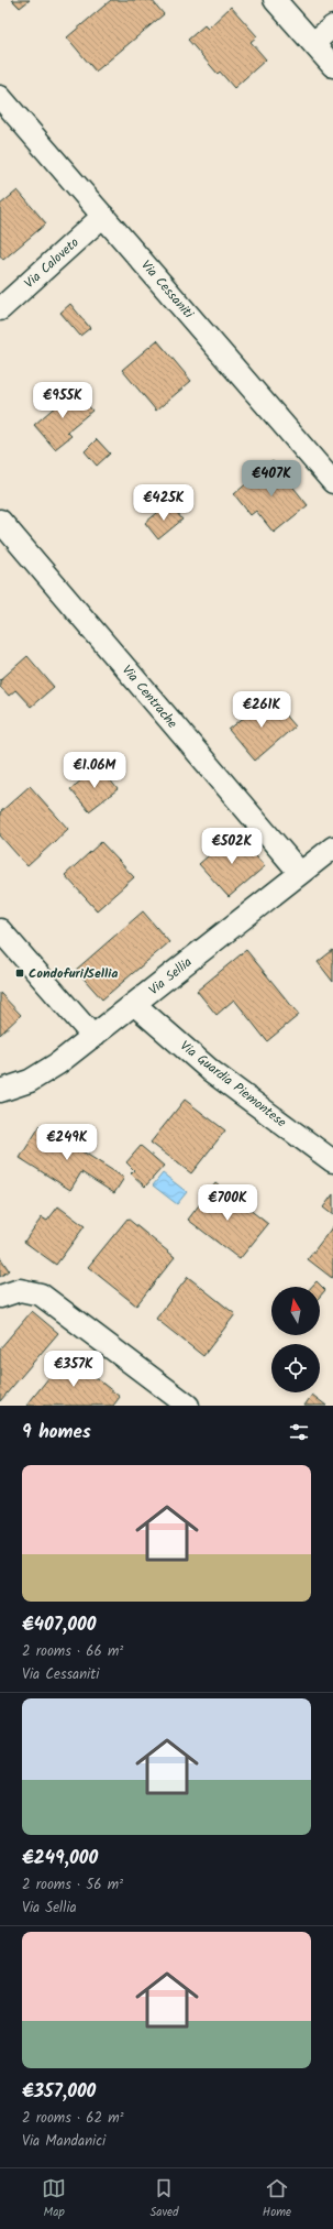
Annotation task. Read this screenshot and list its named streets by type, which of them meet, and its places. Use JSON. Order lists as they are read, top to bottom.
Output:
{
  "streets": {
    "street": [
      "Via Caloveto",
      "Via Cessaniti",
      "Via Centrache",
      "Via Sellia",
      "Via Guardia Piemontese"
    ]
  },
  "crossings": [
    ["Via Caloveto", "Via Cessaniti"],
    ["Via Centrache", "Via Sellia"],
    ["Via Sellia", "Via Guardia Piemontese"]
  ],
  "places": {
    "transit": ["Condofuri/Sellia"]
  },
  "north": "top",
  "page": {
    "price": [
      "€955K",
      "€407K",
      "€425K",
      "€261K",
      "€1.06M",
      "€502K",
      "€249K",
      "€700K",
      "€357K"
    ],
    "heading": "9 homes",
    "list": [
      {
        "name": "€407,000",
        "note": "2 rooms · 66 m² · Via Cessaniti"
      },
      {
        "name": "€249,000",
        "note": "2 rooms · 56 m² · Via Sellia"
      },
      {
        "name": "€357,000",
        "note": "2 rooms · 62 m² · Via Mandanici"
      }
    ],
    "tabs": ["Map", "Saved", "Home"]
  }
}
